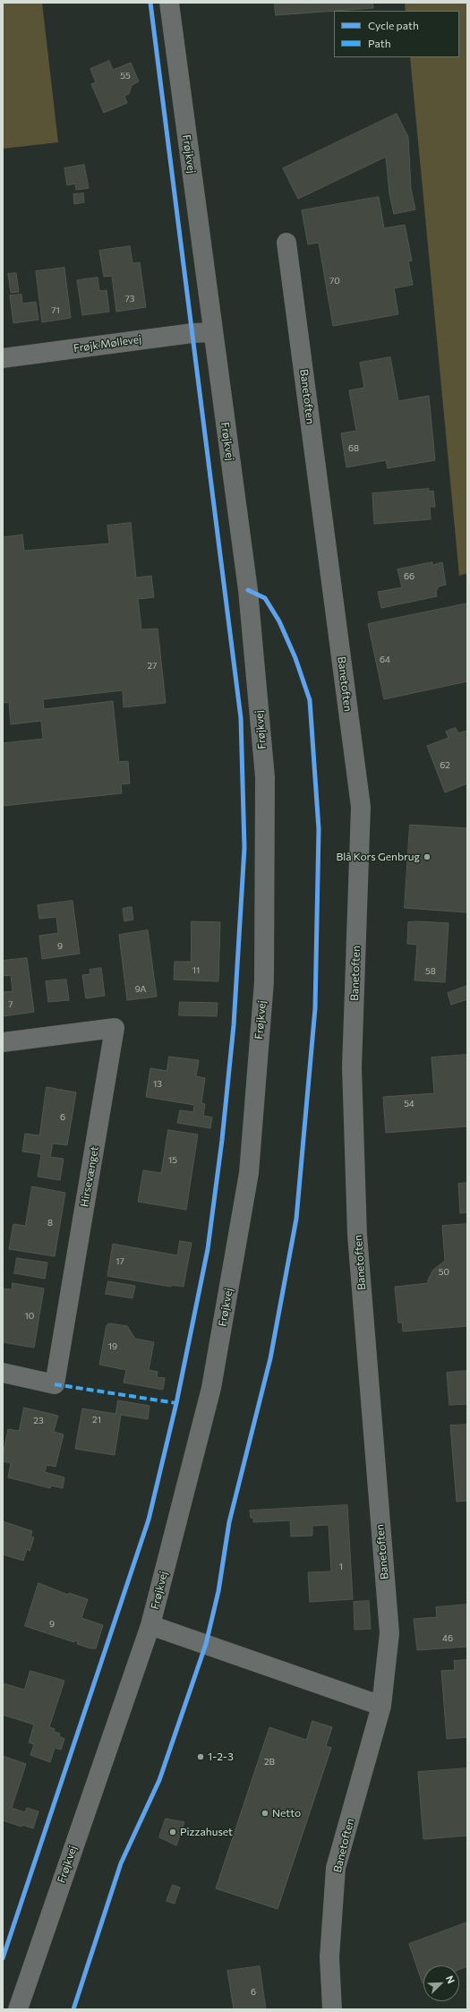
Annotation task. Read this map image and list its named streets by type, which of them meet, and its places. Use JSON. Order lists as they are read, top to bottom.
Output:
{
  "streets": {
    "street": [
      "Frøjkvej",
      "Frøjk Møllevej",
      "Banetoften",
      "Hirsevænget"
    ]
  },
  "crossings": [
    ["Frøjkvej", "Frøjk Møllevej"]
  ],
  "places": [
    "Blå Kors Genbrug",
    "1-2-3",
    "Netto",
    "Pizzahuset"
  ],
  "house_numbers": [
    "55",
    "70",
    "73",
    "71",
    "68",
    "66",
    "64",
    "27",
    "62",
    "9",
    "11",
    "58",
    "9A",
    "7",
    "13",
    "54",
    "6",
    "15",
    "8",
    "17",
    "50",
    "10",
    "19",
    "21",
    "23",
    "1",
    "9",
    "46",
    "2B",
    "6"
  ],
  "legend": ["Cycle path", "Path"],
  "north": "top right"
}
